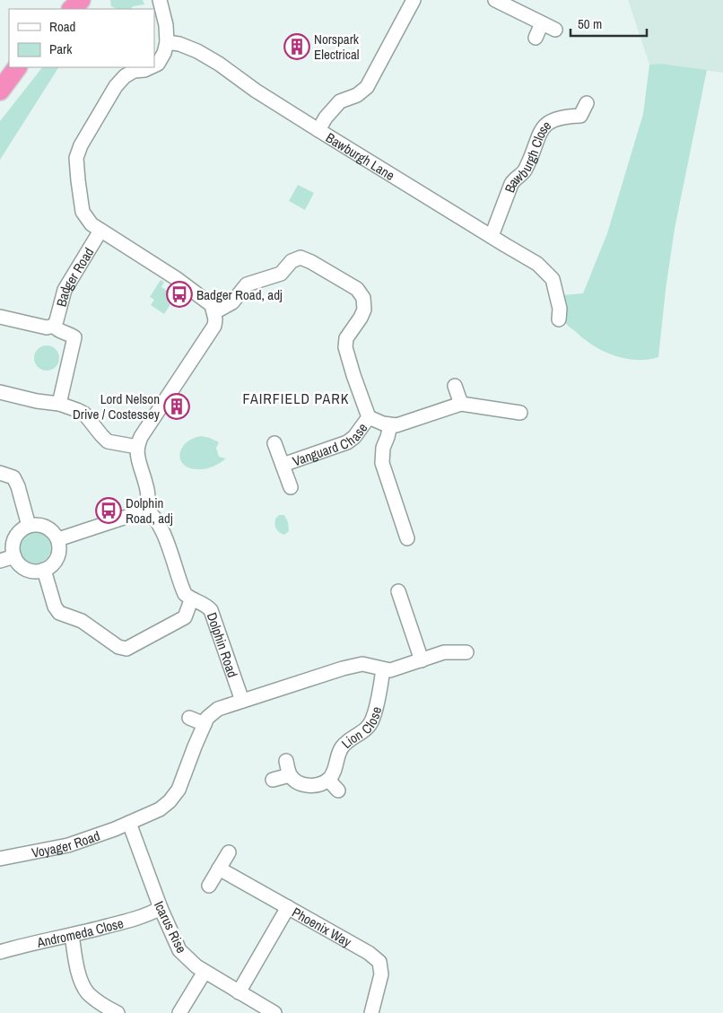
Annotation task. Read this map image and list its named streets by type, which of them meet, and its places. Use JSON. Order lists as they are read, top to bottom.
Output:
{
  "streets": {
    "street": [
      "Bawburgh Lane",
      "Bawburgh Close",
      "Badger Road",
      "Vanguard Chase",
      "Dolphin Road",
      "Lion Close",
      "Voyager Road",
      "Icarus Rise",
      "Phoenix Way",
      "Andromeda Close"
    ]
  },
  "crossings": [
    ["Bawburgh Lane", "Bawburgh Close"],
    ["Voyager Road", "Icarus Rise"],
    ["Icarus Rise", "Andromeda Close"]
  ],
  "districts": ["FAIRFIELD PARK"],
  "places": {
    "building": ["Norspark Electrical", "Lord Nelson Drive / Costessey"],
    "bus stop": ["Badger Road, adj", "Dolphin Road, adj"]
  },
  "legend": ["Road", "Park"],
  "scale_bar": "50 m"
}
